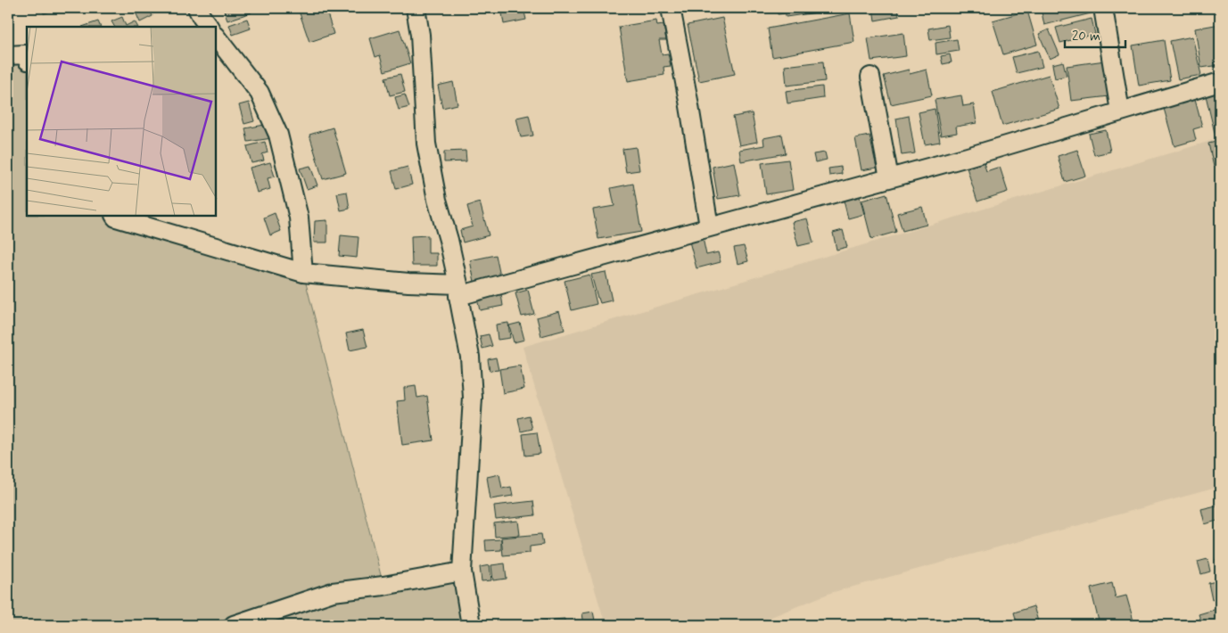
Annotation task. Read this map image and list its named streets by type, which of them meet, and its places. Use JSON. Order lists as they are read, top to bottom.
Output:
{
  "scale_bar": "20 m"
}
